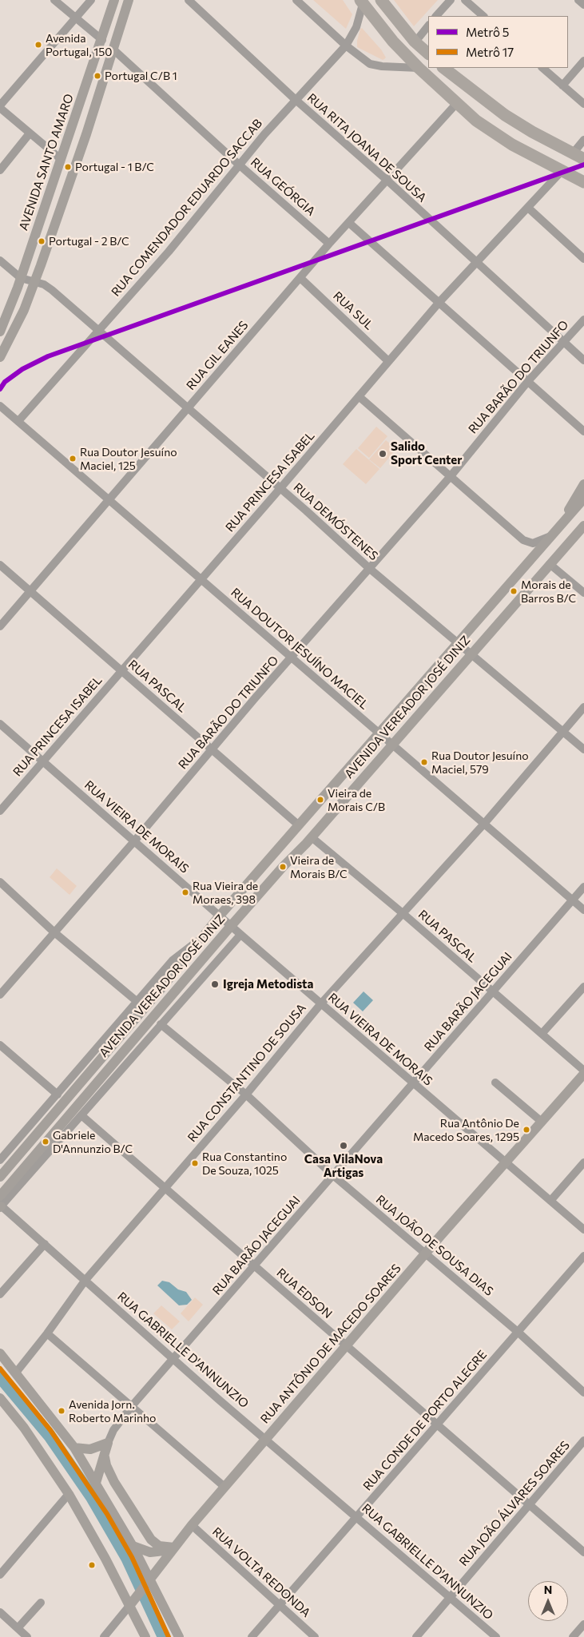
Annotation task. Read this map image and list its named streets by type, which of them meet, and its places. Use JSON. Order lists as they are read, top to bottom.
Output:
{
  "streets": {
    "main road": ["AVENIDA SANTO AMARO", "AVENIDA VEREADOR JOSÉ DINIZ", "RUA ANTÔNIO DE MACEDO SOARES"],
    "street": [
      "RUA RITA JOANA DE SOUSA",
      "RUA GEÓRGIA",
      "RUA COMENDADOR EDUARDO SACCAB",
      "RUA SUL",
      "RUA GIL EANES",
      "RUA BARÃO DO TRIUNFO",
      "RUA PRINCESA ISABEL",
      "RUA DEMÓSTENES",
      "RUA DOUTOR JESUÍNO MACIEL",
      "RUA PASCAL",
      "RUA VIEIRA DE MORAIS",
      "RUA BARÃO JACEGUAI",
      "RUA CONSTANTINO DE SOUSA",
      "RUA JOÃO DE SOUSA DIAS",
      "RUA EDSON",
      "RUA GABRIELLE D'ANNUNZIO",
      "RUA CONDE DE PORTO ALEGRE",
      "RUA JOÃO ÁLVARES SOARES",
      "RUA VOLTA REDONDA"
    ]
  },
  "crossings": [
    ["RUA RITA JOANA DE SOUSA", "RUA COMENDADOR EDUARDO SACCAB"],
    ["RUA RITA JOANA DE SOUSA", "RUA GIL EANES"],
    ["RUA RITA JOANA DE SOUSA", "RUA BARÃO DO TRIUNFO"],
    ["RUA RITA JOANA DE SOUSA", "RUA PRINCESA ISABEL"],
    ["AVENIDA SANTO AMARO", "RUA DEMÓSTENES"],
    ["RUA GEÓRGIA", "RUA COMENDADOR EDUARDO SACCAB"],
    ["RUA GEÓRGIA", "RUA GIL EANES"],
    ["RUA COMENDADOR EDUARDO SACCAB", "RUA DEMÓSTENES"],
    ["RUA COMENDADOR EDUARDO SACCAB", "RUA DOUTOR JESUÍNO MACIEL"],
    ["RUA SUL", "RUA GIL EANES"],
    ["RUA SUL", "RUA PRINCESA ISABEL"],
    ["RUA GIL EANES", "RUA DEMÓSTENES"],
    ["RUA GIL EANES", "RUA DOUTOR JESUÍNO MACIEL"],
    ["RUA GIL EANES", "RUA PASCAL"],
    ["RUA BARÃO DO TRIUNFO", "RUA DEMÓSTENES"],
    ["RUA BARÃO DO TRIUNFO", "RUA DOUTOR JESUÍNO MACIEL"],
    ["RUA BARÃO DO TRIUNFO", "RUA PASCAL"],
    ["RUA BARÃO DO TRIUNFO", "RUA VIEIRA DE MORAIS"],
    ["RUA PRINCESA ISABEL", "RUA DEMÓSTENES"],
    ["RUA PRINCESA ISABEL", "RUA DOUTOR JESUÍNO MACIEL"],
    ["RUA PRINCESA ISABEL", "RUA PASCAL"],
    ["RUA PRINCESA ISABEL", "RUA VIEIRA DE MORAIS"],
    ["RUA DEMÓSTENES", "AVENIDA VEREADOR JOSÉ DINIZ"],
    ["RUA DEMÓSTENES", "RUA CONSTANTINO DE SOUSA"],
    ["RUA DOUTOR JESUÍNO MACIEL", "AVENIDA VEREADOR JOSÉ DINIZ"],
    ["RUA DOUTOR JESUÍNO MACIEL", "RUA BARÃO JACEGUAI"],
    ["RUA DOUTOR JESUÍNO MACIEL", "RUA CONSTANTINO DE SOUSA"],
    ["RUA PASCAL", "AVENIDA VEREADOR JOSÉ DINIZ"],
    ["RUA PASCAL", "RUA BARÃO JACEGUAI"],
    ["RUA PASCAL", "RUA CONSTANTINO DE SOUSA"],
    ["AVENIDA VEREADOR JOSÉ DINIZ", "RUA VIEIRA DE MORAIS"],
    ["AVENIDA VEREADOR JOSÉ DINIZ", "RUA JOÃO DE SOUSA DIAS"],
    ["AVENIDA VEREADOR JOSÉ DINIZ", "RUA EDSON"],
    ["AVENIDA VEREADOR JOSÉ DINIZ", "RUA GABRIELLE D'ANNUNZIO"],
    ["RUA VIEIRA DE MORAIS", "RUA BARÃO JACEGUAI"],
    ["RUA VIEIRA DE MORAIS", "RUA CONSTANTINO DE SOUSA"],
    ["RUA VIEIRA DE MORAIS", "RUA ANTÔNIO DE MACEDO SOARES"],
    ["RUA BARÃO JACEGUAI", "RUA JOÃO DE SOUSA DIAS"],
    ["RUA BARÃO JACEGUAI", "RUA EDSON"],
    ["RUA BARÃO JACEGUAI", "RUA GABRIELLE D'ANNUNZIO"],
    ["RUA CONSTANTINO DE SOUSA", "RUA JOÃO DE SOUSA DIAS"],
    ["RUA CONSTANTINO DE SOUSA", "RUA EDSON"],
    ["RUA CONSTANTINO DE SOUSA", "RUA GABRIELLE D'ANNUNZIO"],
    ["RUA JOÃO DE SOUSA DIAS", "RUA ANTÔNIO DE MACEDO SOARES"],
    ["RUA JOÃO DE SOUSA DIAS", "RUA CONDE DE PORTO ALEGRE"],
    ["RUA EDSON", "RUA ANTÔNIO DE MACEDO SOARES"],
    ["RUA EDSON", "RUA CONDE DE PORTO ALEGRE"],
    ["RUA EDSON", "RUA JOÃO ÁLVARES SOARES"],
    ["RUA ANTÔNIO DE MACEDO SOARES", "RUA GABRIELLE D'ANNUNZIO"],
    ["RUA ANTÔNIO DE MACEDO SOARES", "RUA VOLTA REDONDA"],
    ["RUA GABRIELLE D'ANNUNZIO", "RUA CONDE DE PORTO ALEGRE"],
    ["RUA GABRIELLE D'ANNUNZIO", "RUA JOÃO ÁLVARES SOARES"],
    ["RUA CONDE DE PORTO ALEGRE", "RUA VOLTA REDONDA"]
  ],
  "places": [
    "Avenida Portugal, 150",
    "Portugal C/B 1",
    "Portugal - 1 B/C",
    "Portugal - 2 B/C",
    "Salido Sport Center",
    "Rua Doutor Jesuíno Maciel, 125",
    "Morais de Barros B/C",
    "Rua Doutor Jesuíno Maciel, 579",
    "Vieira de Morais C/B",
    "Vieira de Morais B/C",
    "Rua Vieira de Moraes, 398",
    "Igreja Metodista",
    "Rua Antônio De Macedo Soares, 1295",
    "Gabriele D'Annunzio B/C",
    "Casa VilaNova Artigas",
    "Rua Constantino De Souza, 1025",
    "Avenida Jorn. Roberto Marinho"
  ],
  "lines": ["metro line 5", "metro line 17"],
  "legend": ["Metrô 5", "Metrô 17"],
  "north": "top"
}
